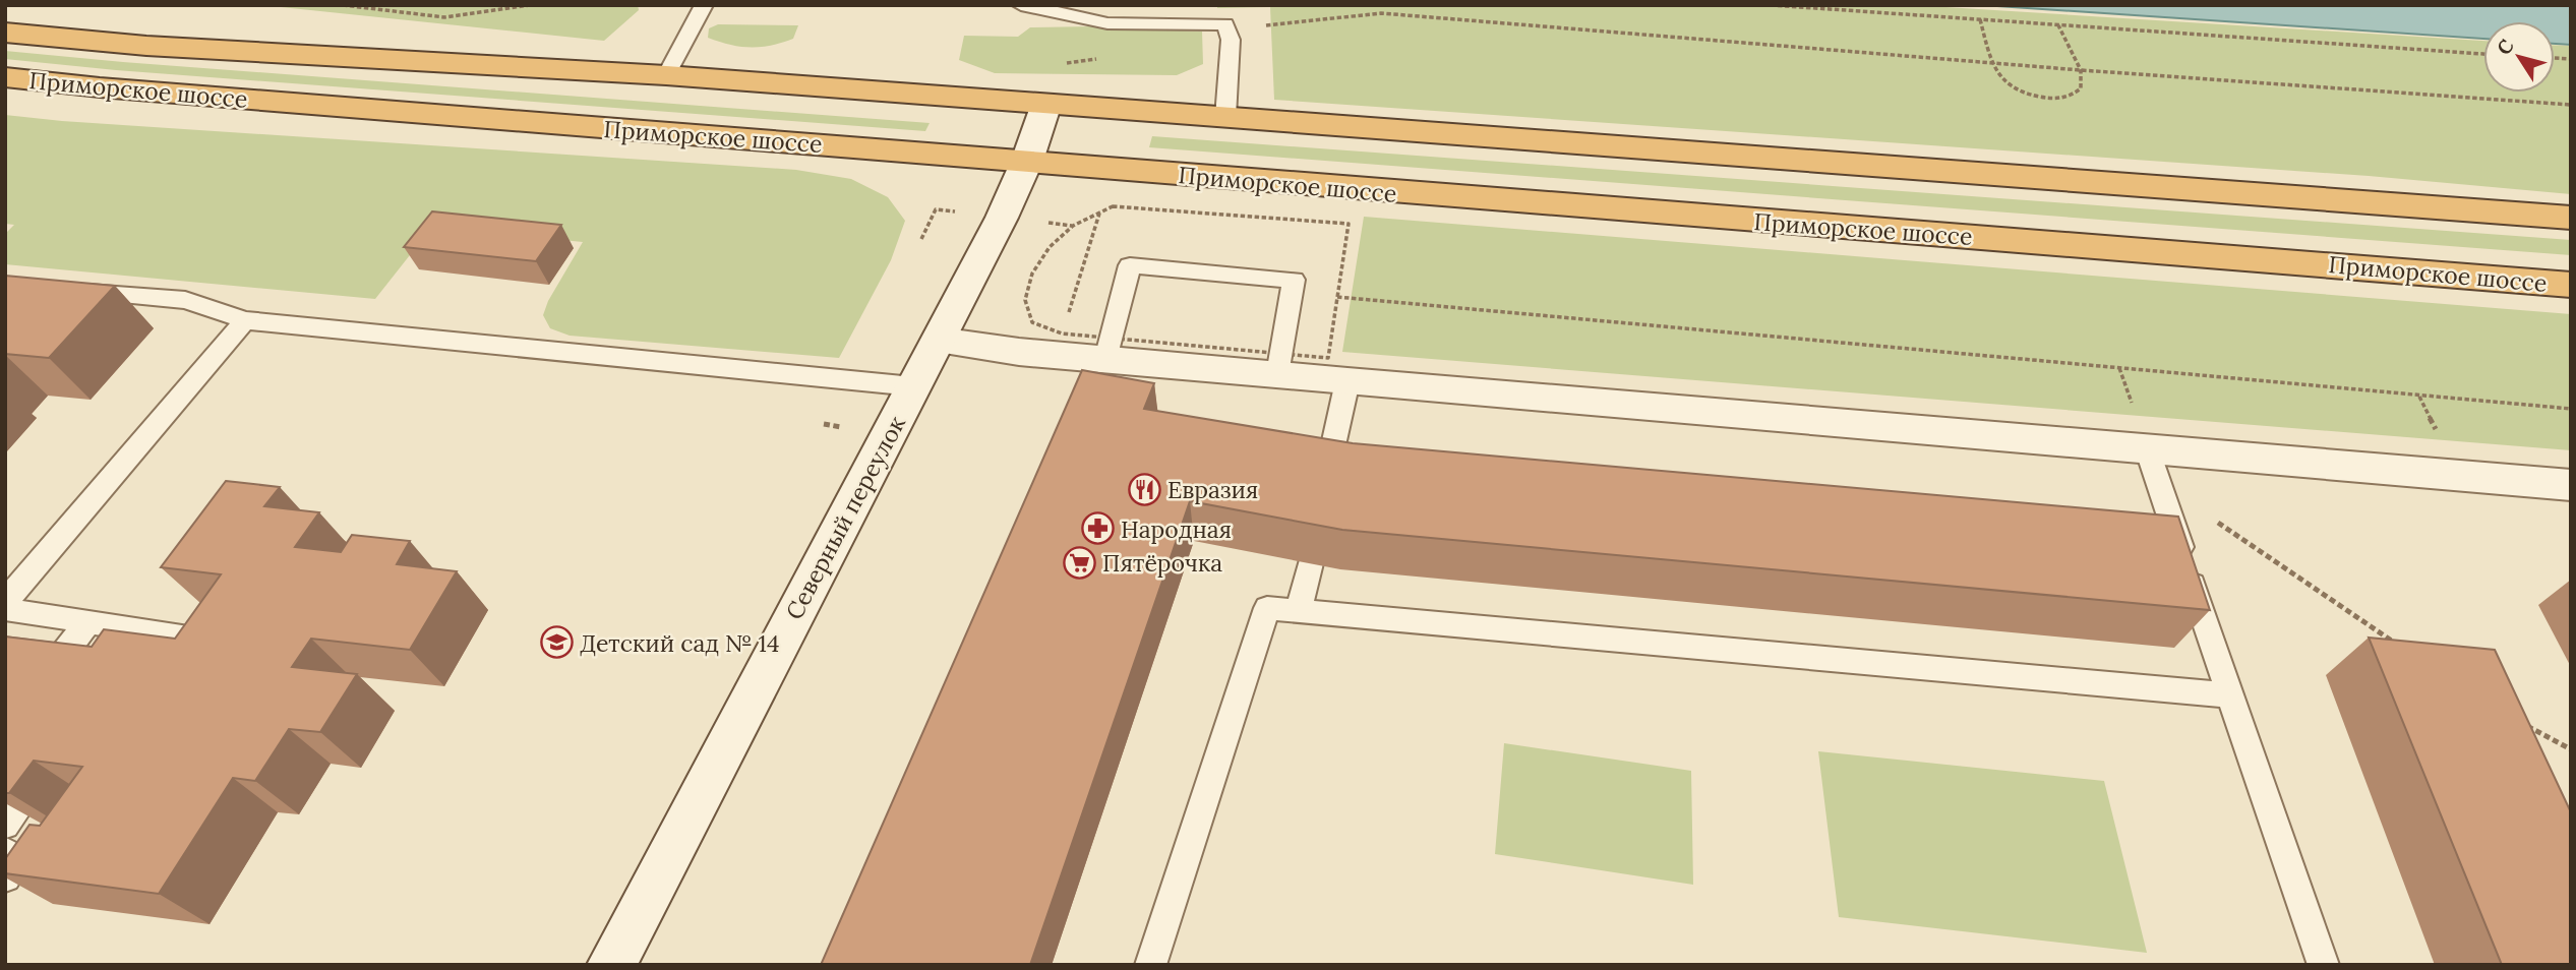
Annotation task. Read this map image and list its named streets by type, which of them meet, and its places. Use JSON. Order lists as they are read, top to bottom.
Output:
{
  "streets": {
    "highway": ["Приморское шоссе"],
    "street": ["Северный переулок"]
  },
  "crossings": [
    ["Приморское шоссе", "Северный переулок"]
  ],
  "places": {
    "restaurant": ["Евразия"],
    "pharmacy": ["Народная"],
    "supermarket": ["Пятёрочка"],
    "school or university": ["Детский сад № 14"]
  },
  "north": "top left"
}
